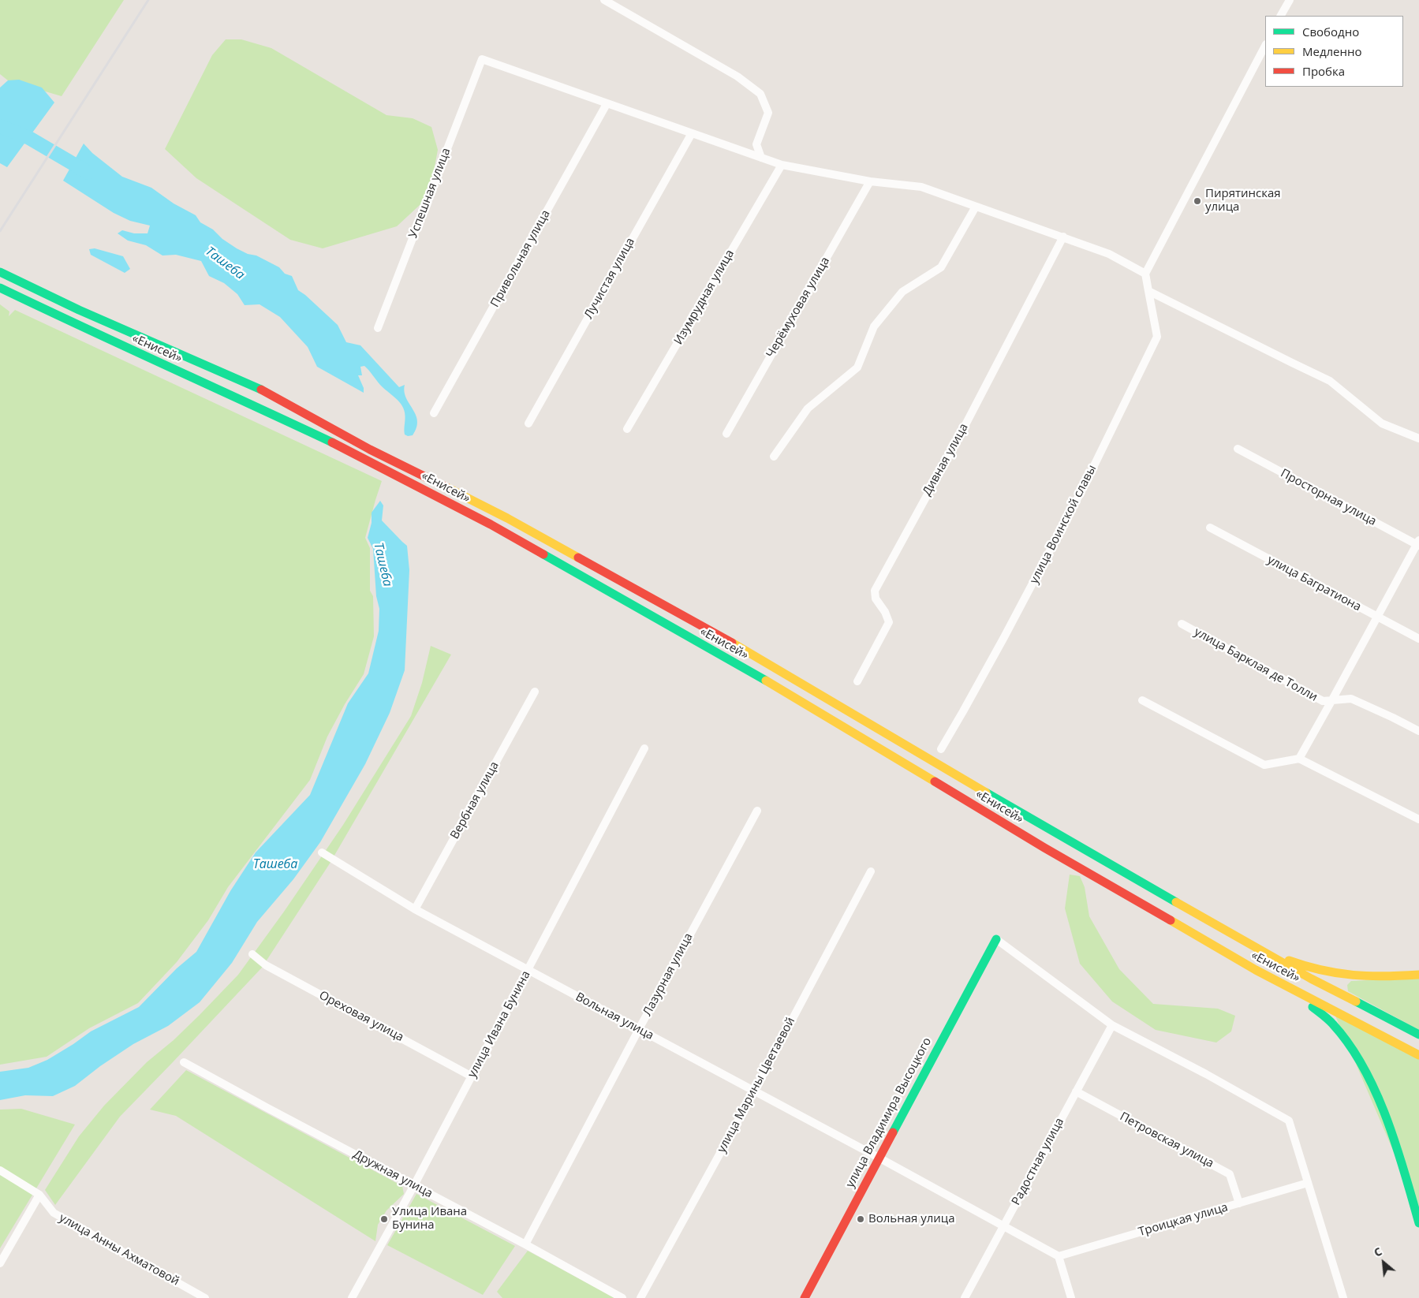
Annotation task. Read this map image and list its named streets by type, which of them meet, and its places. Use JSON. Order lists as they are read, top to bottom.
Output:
{
  "streets": {
    "main road": ["«Енисей»", "улица Владимира Высоцкого"],
    "street": [
      "Успешная улица",
      "Привольная улица",
      "Лучистая улица",
      "Изумрудная улица",
      "Черёмуховая улица",
      "Дивная улица",
      "Просторная улица",
      "улица Воинской славы",
      "улица Багратиона",
      "улица Барклая де Толли",
      "Вербная улица",
      "Лазурная улица",
      "Ореховая улица",
      "Вольная улица",
      "улица Ивана Бунина",
      "улица Марины Цветаевой",
      "Петровская улица",
      "Радостная улица",
      "Дружная улица",
      "Троицкая улица",
      "улица Анны Ахматовой"
    ]
  },
  "crossings": [
    ["Успешная улица", "Привольная улица"],
    ["Вербная улица", "Вольная улица"],
    ["Лазурная улица", "Вольная улица"],
    ["Лазурная улица", "Дружная улица"],
    ["Ореховая улица", "улица Ивана Бунина"],
    ["Вольная улица", "улица Ивана Бунина"],
    ["Вольная улица", "улица Марины Цветаевой"],
    ["Вольная улица", "улица Владимира Высоцкого"],
    ["Вольная улица", "Радостная улица"],
    ["Вольная улица", "Троицкая улица"],
    ["улица Ивана Бунина", "Дружная улица"],
    ["Петровская улица", "Радостная улица"],
    ["Петровская улица", "Троицкая улица"]
  ],
  "water": ["Ташеба"],
  "places": ["Пирятинская улица", "Улица Ивана Бунина", "Вольная улица"],
  "legend": ["Свободно", "Медленно", "Пробка"],
  "north": "top left"
}
